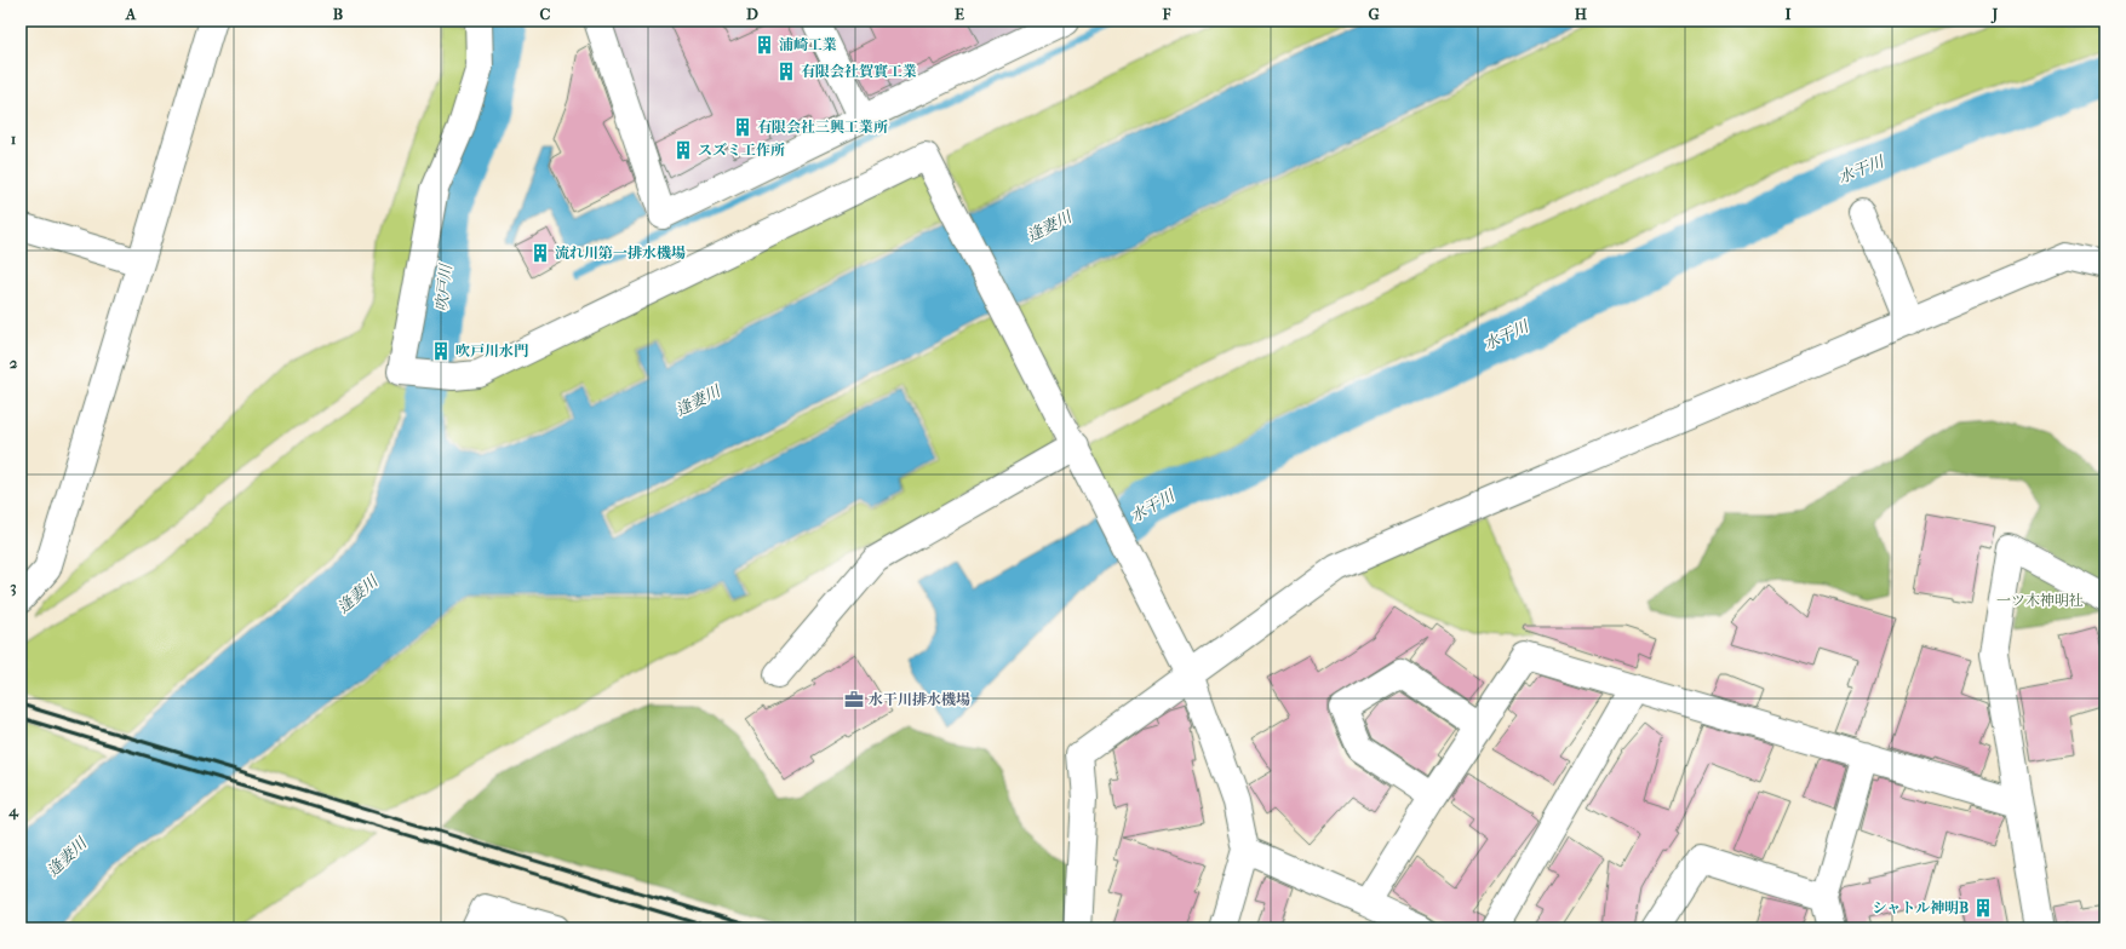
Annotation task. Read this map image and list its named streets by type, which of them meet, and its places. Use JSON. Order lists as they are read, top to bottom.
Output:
{
  "water": ["水干川", "逢妻川", "吹戸川"],
  "parks": ["一ツ木神明社"],
  "places": {
    "building": [
      "浦崎工業",
      "有限会社賀實工業",
      "有限会社三興工業所",
      "スズミ工作所",
      "流れ川第一排水機場",
      "吹戸川水門",
      "シャトル神明B"
    ],
    "office": ["水干川排水機場"]
  },
  "grid": {
    "columns": [
      "A",
      "B",
      "C",
      "D",
      "E",
      "F",
      "G",
      "H",
      "I",
      "J"
    ],
    "rows": [
      "1",
      "2",
      "3",
      "4"
    ]
  }
}
